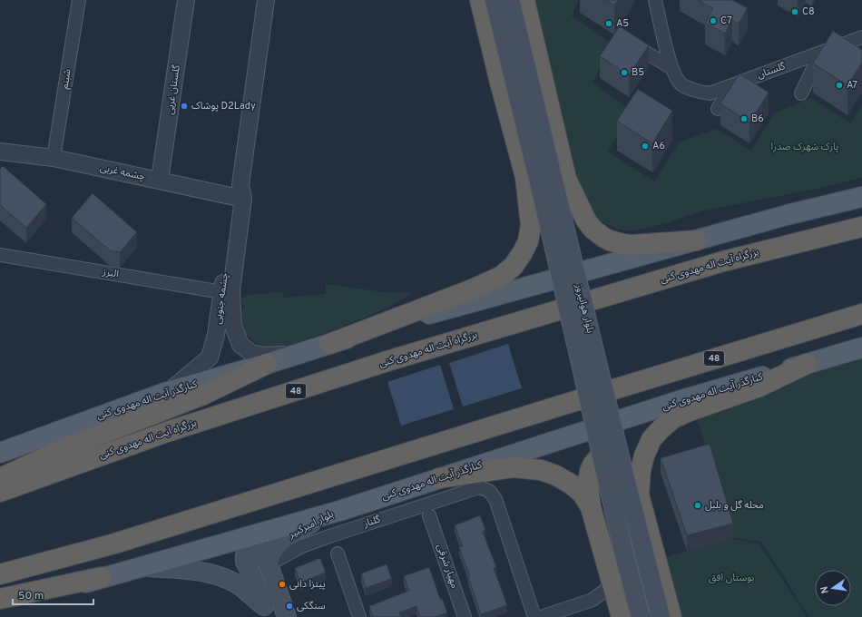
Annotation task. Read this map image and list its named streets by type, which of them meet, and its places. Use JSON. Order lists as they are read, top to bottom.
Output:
{
  "streets": {
    "highway": ["بزرگراه آیت اله مهدوی کنی", "48"],
    "main road": ["بلوار هوانیروز", "کنارگذر آیت اله مهدوی کنی", "بلوار امیرکبیر"],
    "street": [
      "گلستان",
      "شبنم",
      "گلستان غربی",
      "چشمه غربی",
      "البرز",
      "چشمه جنوبی",
      "گلناز",
      "مهیار شرقی"
    ]
  },
  "crossings": [
    ["شبنم", "چشمه غربی"],
    ["گلستان غربی", "چشمه غربی"],
    ["چشمه غربی", "چشمه جنوبی"],
    ["البرز", "چشمه جنوبی"],
    ["چشمه جنوبی", "کنارگذر آیت اله مهدوی کنی"],
    ["کنارگذر آیت اله مهدوی کنی", "بلوار امیرکبیر"],
    ["گلناز", "بلوار امیرکبیر"]
  ],
  "parks": ["پارک شهرک صدرا", "بوستان افق"],
  "places": [
    "C8",
    "C7",
    "A5",
    "B5",
    "A7",
    "پوشاک D2Lady",
    "B6",
    "A6",
    "محله گل و بلبل",
    "پیتزا دانی",
    "سنگکی"
  ],
  "scale_bar": "50 m",
  "north": "left"
}
